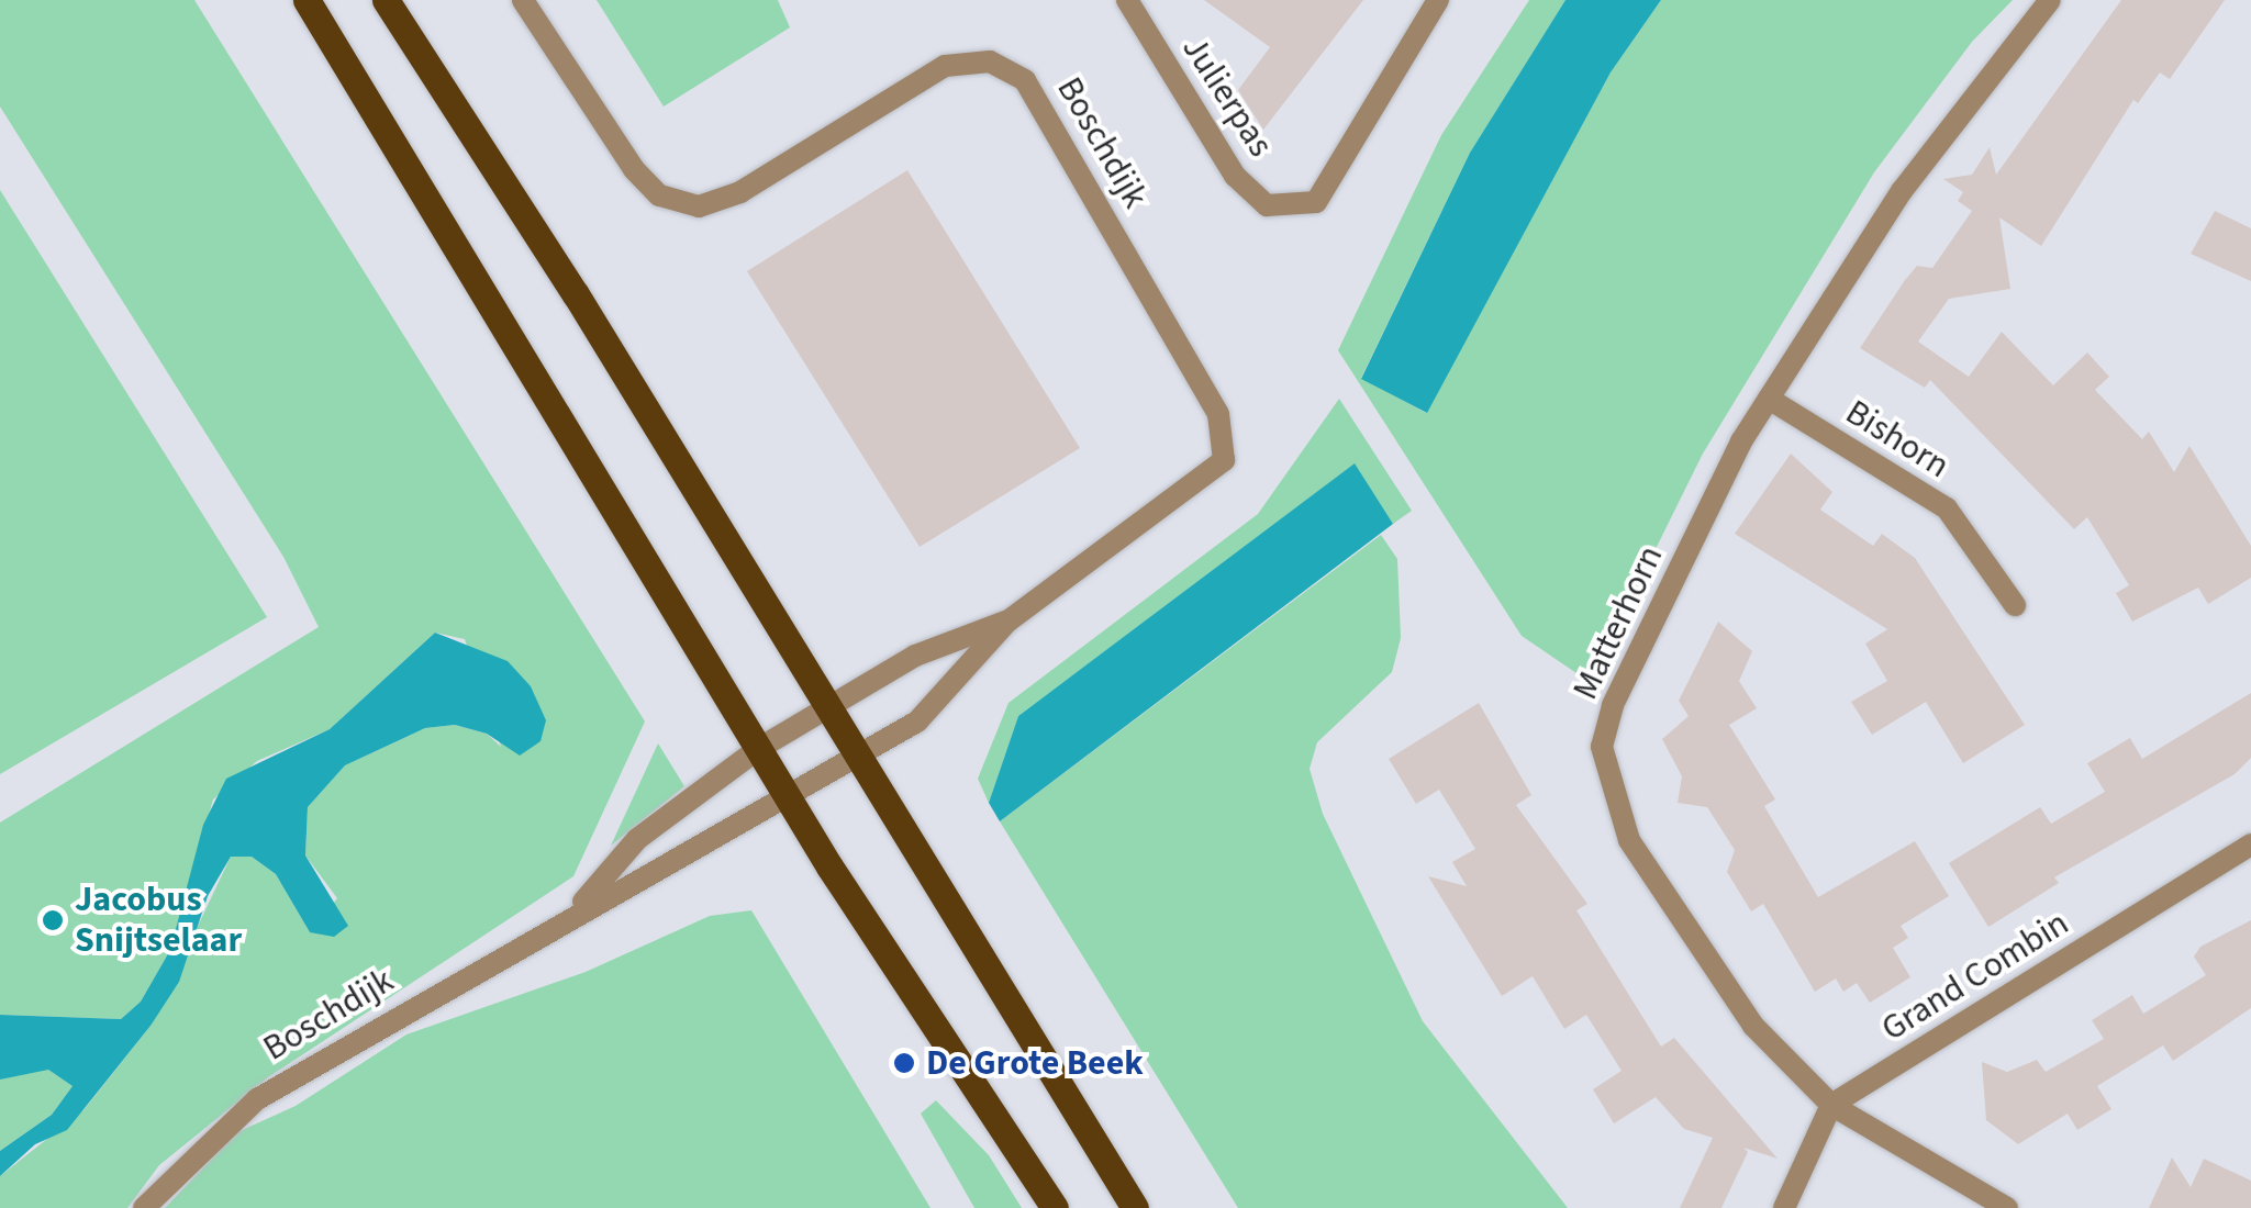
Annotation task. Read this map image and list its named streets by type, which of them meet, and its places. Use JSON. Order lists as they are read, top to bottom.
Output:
{
  "streets": {
    "street": [
      "Julierpas",
      "Boschdijk",
      "Bishorn",
      "Matterhorn",
      "Grand Combin"
    ]
  },
  "crossings": [
    ["Bishorn", "Matterhorn"],
    ["Matterhorn", "Grand Combin"]
  ],
  "places": ["Jacobus Snijtselaar", "De Grote Beek"]
}
